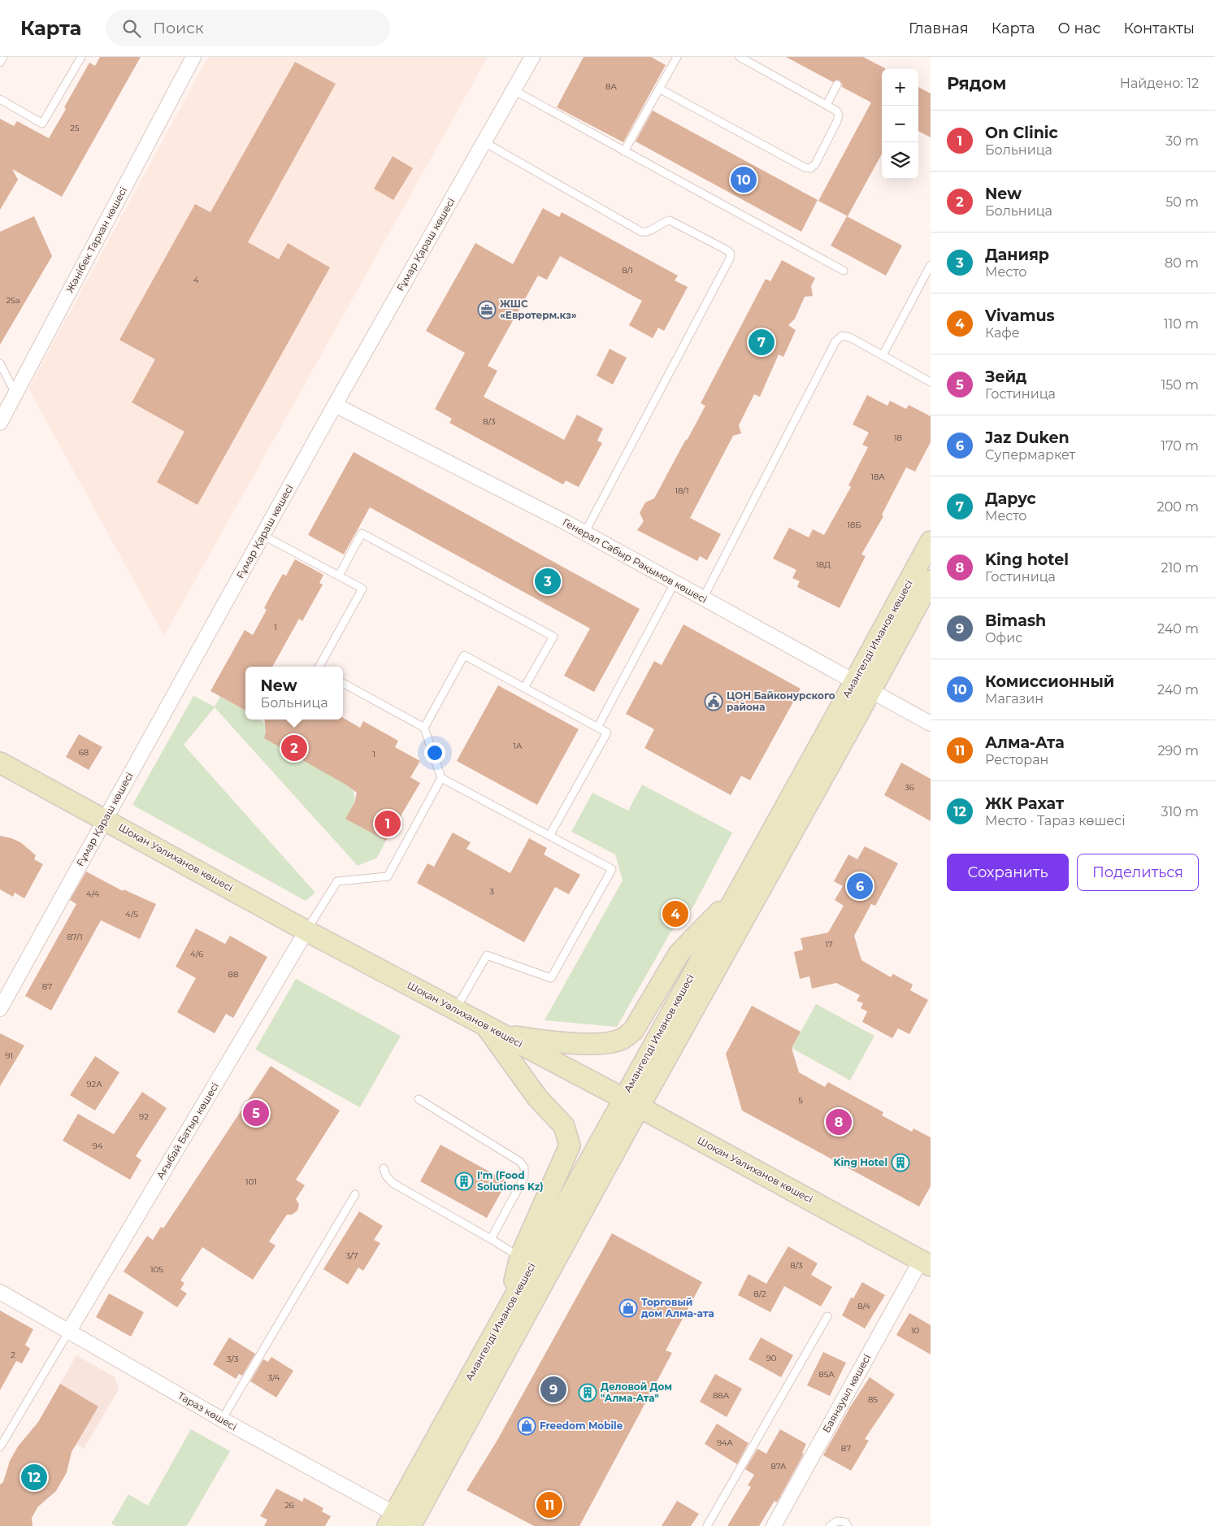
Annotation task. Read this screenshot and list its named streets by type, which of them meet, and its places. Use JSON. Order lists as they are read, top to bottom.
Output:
{
  "streets": {
    "main road": ["Амангелді Иманов көшесі", "Шоқан Уәлиханов көшесі"],
    "street": [
      "Жәнібек Тархан көшесі",
      "Ғұмар Қараш көшесі",
      "Генерал Сабыр Рақымов көшесі",
      "Ағыбай Батыр көшесі",
      "Баянауыл көшесі",
      "Тараз көшесі"
    ]
  },
  "crossings": [
    ["Ғұмар Қараш көшесі", "Генерал Сабыр Рақымов көшесі"],
    ["Ғұмар Қараш көшесі", "Шоқан Уәлиханов көшесі"],
    ["Генерал Сабыр Рақымов көшесі", "Амангелді Иманов көшесі"],
    ["Амангелді Иманов көшесі", "Шоқан Уәлиханов көшесі"],
    ["Амангелді Иманов көшесі", "Тараз көшесі"],
    ["Шоқан Уәлиханов көшесі", "Ағыбай Батыр көшесі"],
    ["Шоқан Уәлиханов көшесі", "Баянауыл көшесі"],
    ["Ағыбай Батыр көшесі", "Тараз көшесі"]
  ],
  "places": {
    "office": ["ЖШС «Евротерм.кз»"],
    "public building": ["ЦОН Байконурского района"],
    "building": ["King Hotel", "I'm (Food Solutions Kz)", "Деловой Дом \"Алма-Ата\""],
    "shop": ["Торговый дом Алма-ата", "Freedom Mobile"]
  },
  "house_numbers": [
    "8А",
    "25",
    "8/1",
    "4",
    "25а",
    "8/3",
    "18",
    "18А",
    "18/1",
    "18Б",
    "18Д",
    "1",
    "1А",
    "68",
    "1",
    "36",
    "3",
    "4/4",
    "4/5",
    "87/1",
    "17",
    "4/6",
    "88",
    "87",
    "91",
    "92А",
    "5",
    "92",
    "94",
    "101",
    "3/7",
    "8/3",
    "105",
    "8/2",
    "8/4",
    "10",
    "2",
    "90",
    "3/3",
    "85А",
    "3/4",
    "88А",
    "85",
    "94А",
    "87",
    "87А",
    "26"
  ],
  "page": {
    "header": "Карта",
    "search": "Поиск",
    "nav": [
      "Главная",
      "Карта",
      "О нас",
      "Контакты"
    ],
    "heading": ["Рядом", "Найдено: 12"],
    "map_buttons": ["+", "−"],
    "list": [
      {
        "mark": "1",
        "name": "On Clinic",
        "note": "Больница",
        "value": "30 m"
      },
      {
        "mark": "2",
        "name": "New",
        "note": "Больница",
        "value": "50 m"
      },
      {
        "mark": "3",
        "name": "Данияр",
        "note": "Место",
        "value": "80 m"
      },
      {
        "mark": "4",
        "name": "Vivamus",
        "note": "Кафе",
        "value": "110 m"
      },
      {
        "mark": "5",
        "name": "Зейд",
        "note": "Гостиница",
        "value": "150 m"
      },
      {
        "mark": "6",
        "name": "Jaz Duken",
        "note": "Супермаркет",
        "value": "170 m"
      },
      {
        "mark": "7",
        "name": "Дарус",
        "note": "Место",
        "value": "200 m"
      },
      {
        "mark": "8",
        "name": "King hotel",
        "note": "Гостиница",
        "value": "210 m"
      },
      {
        "mark": "9",
        "name": "Bimash",
        "note": "Офис",
        "value": "240 m"
      },
      {
        "mark": "10",
        "name": "Комиссионный",
        "note": "Магазин",
        "value": "240 m"
      },
      {
        "mark": "11",
        "name": "Алма-Ата",
        "note": "Ресторан",
        "value": "290 m"
      },
      {
        "mark": "12",
        "name": "ЖК Рахат",
        "note": "Место · Тараз көшесі",
        "value": "310 m"
      }
    ],
    "pins": [
      "10",
      "7",
      "3",
      "2",
      "1",
      "6",
      "4",
      "5",
      "8",
      "9",
      "12",
      "11"
    ],
    "popup": ["New", "Больница"],
    "buttons": ["Сохранить", "Поделиться"]
  }
}
